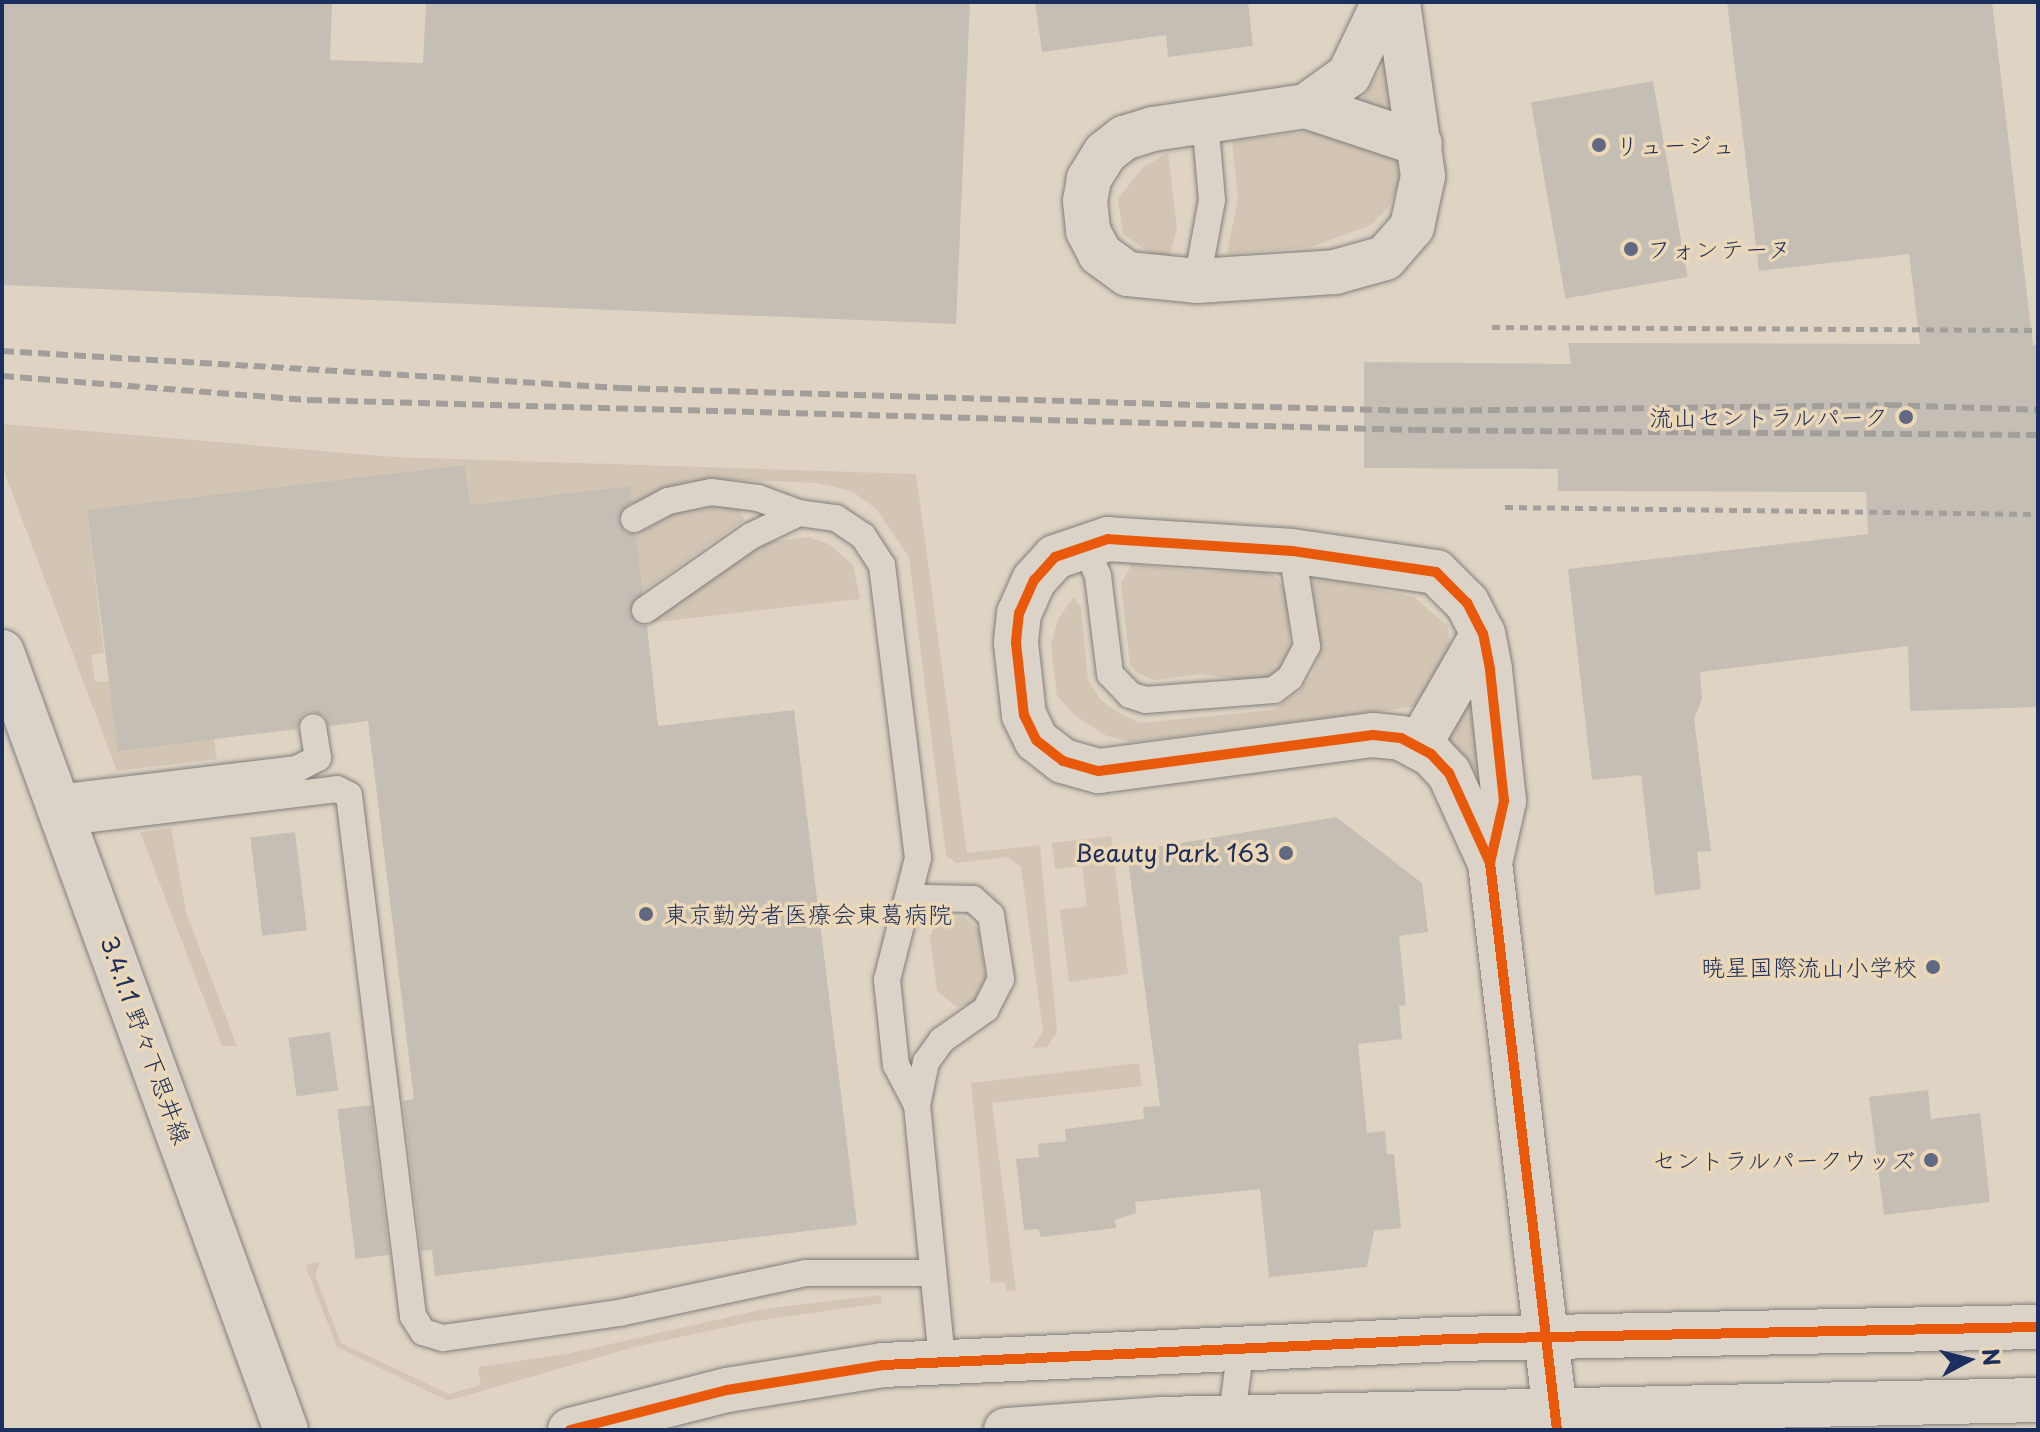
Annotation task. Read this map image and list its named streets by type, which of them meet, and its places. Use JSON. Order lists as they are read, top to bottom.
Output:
{
  "streets": {
    "street": ["3.4.1.1 野々下思井線"]
  },
  "places": [
    "リュージュ",
    "フォンテーヌ",
    "流山セントラルパーク",
    "Beauty Park 163",
    "東京勤労者医療会東葛病院",
    "暁星国際流山小学校",
    "セントラルパークウッズ"
  ],
  "north": "right"
}
